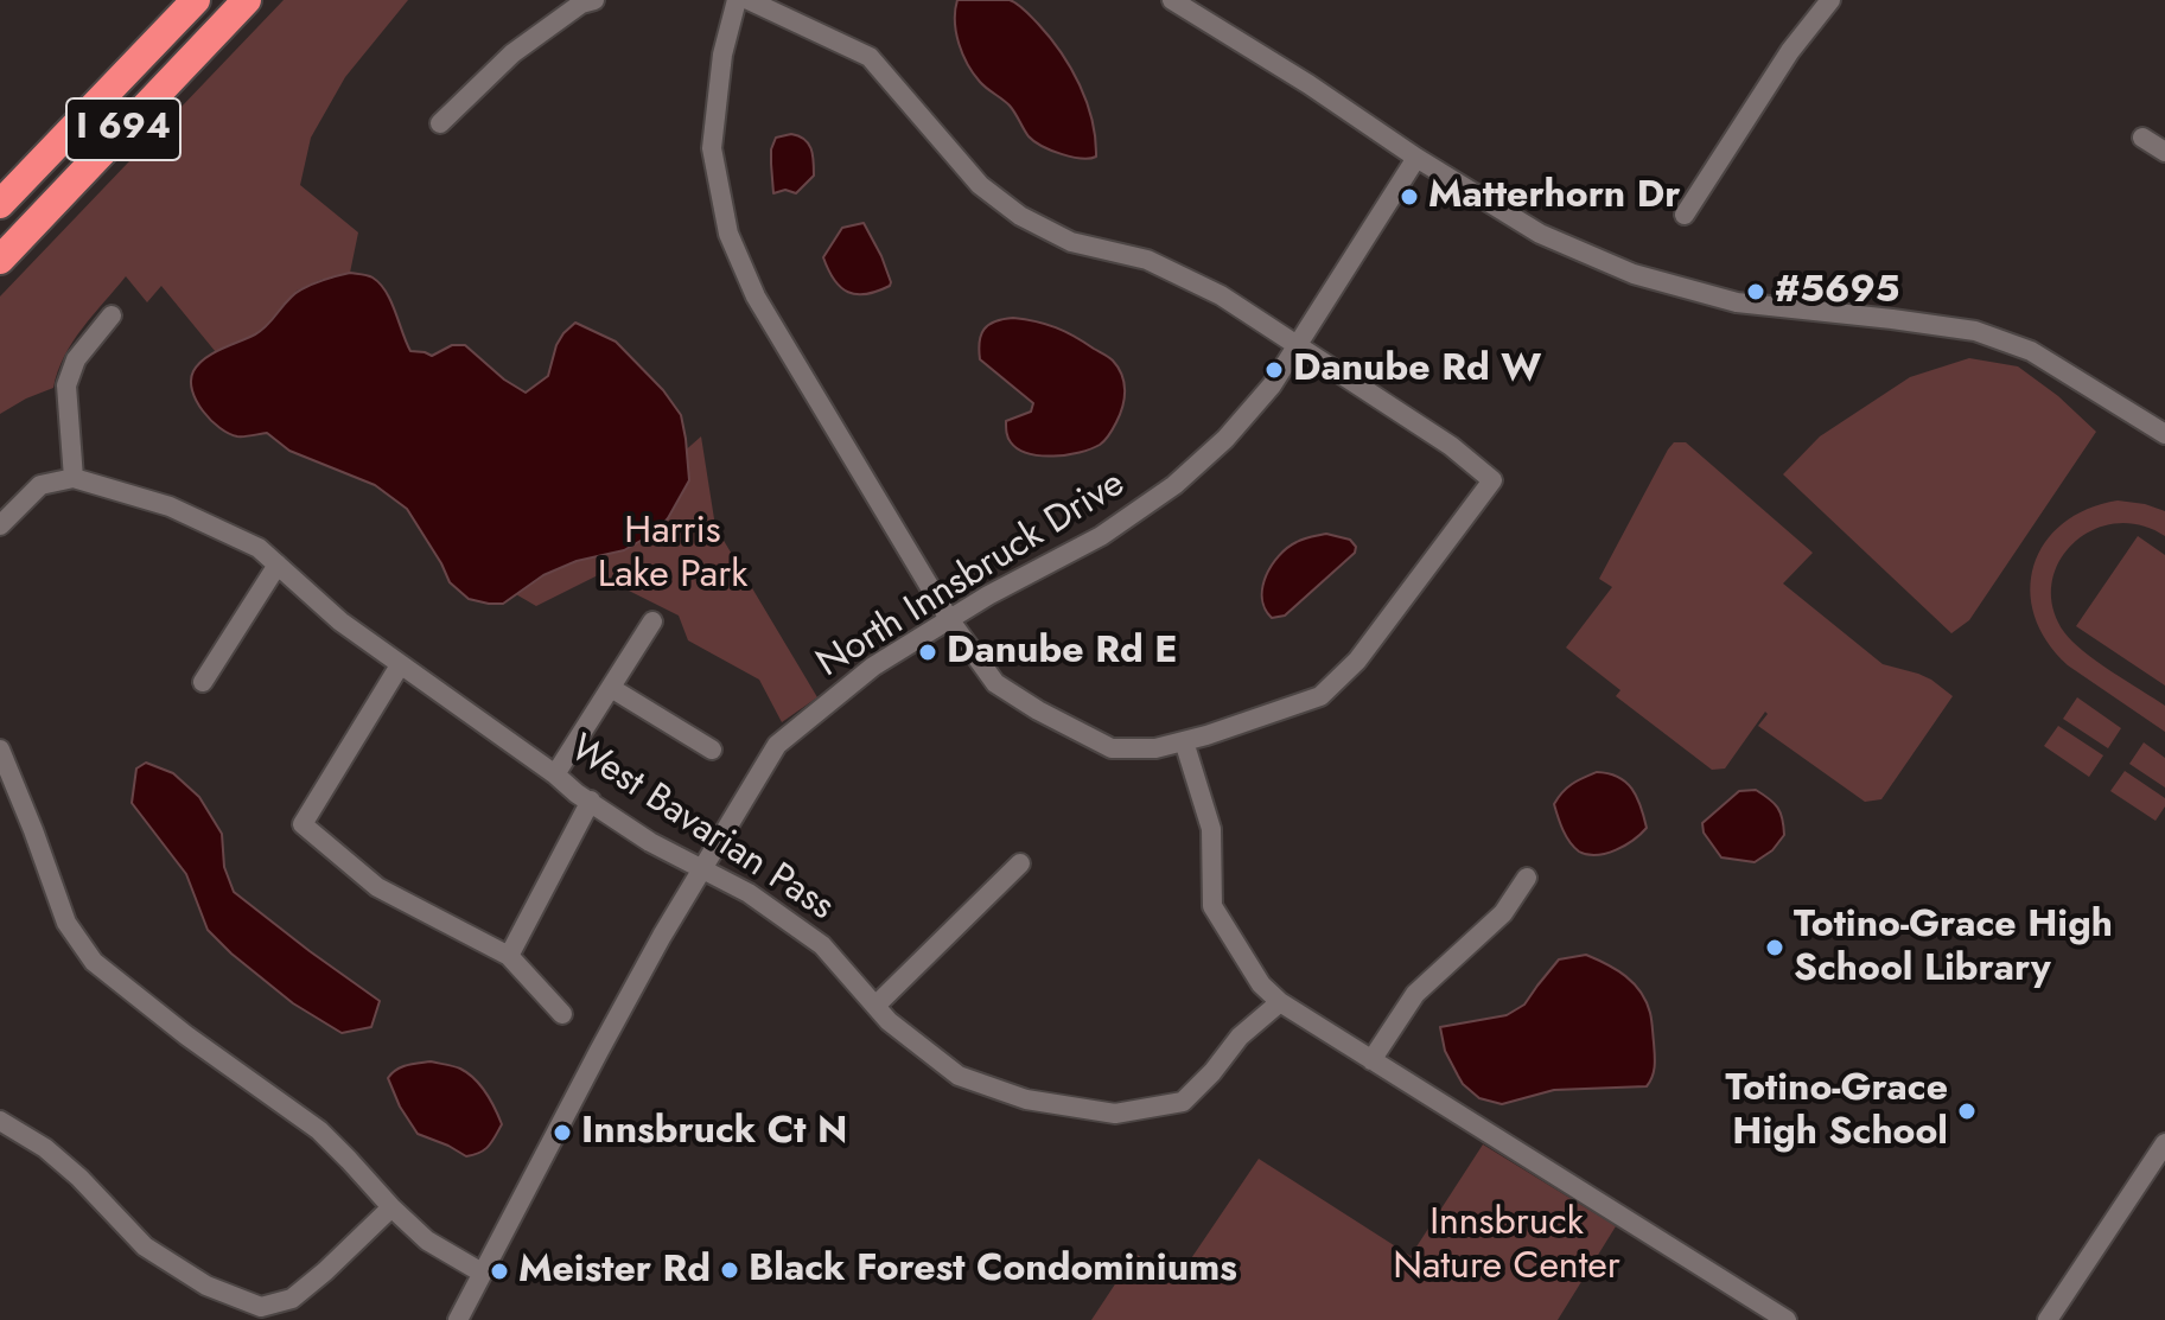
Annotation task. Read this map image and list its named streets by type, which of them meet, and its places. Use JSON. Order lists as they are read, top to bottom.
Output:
{
  "streets": {
    "highway": ["I 694"],
    "street": ["North Innsbruck Drive", "West Bavarian Pass"]
  },
  "crossings": [
    ["North Innsbruck Drive", "West Bavarian Pass"]
  ],
  "parks": ["Harris Lake Park", "Innsbruck Nature Center"],
  "places": [
    "Matterhorn Dr",
    "#5695",
    "Danube Rd W",
    "Danube Rd E",
    "Totino-Grace High School Library",
    "Totino-Grace High School",
    "Innsbruck Ct N",
    "Black Forest Condominiums",
    "Meister Rd"
  ]
}
